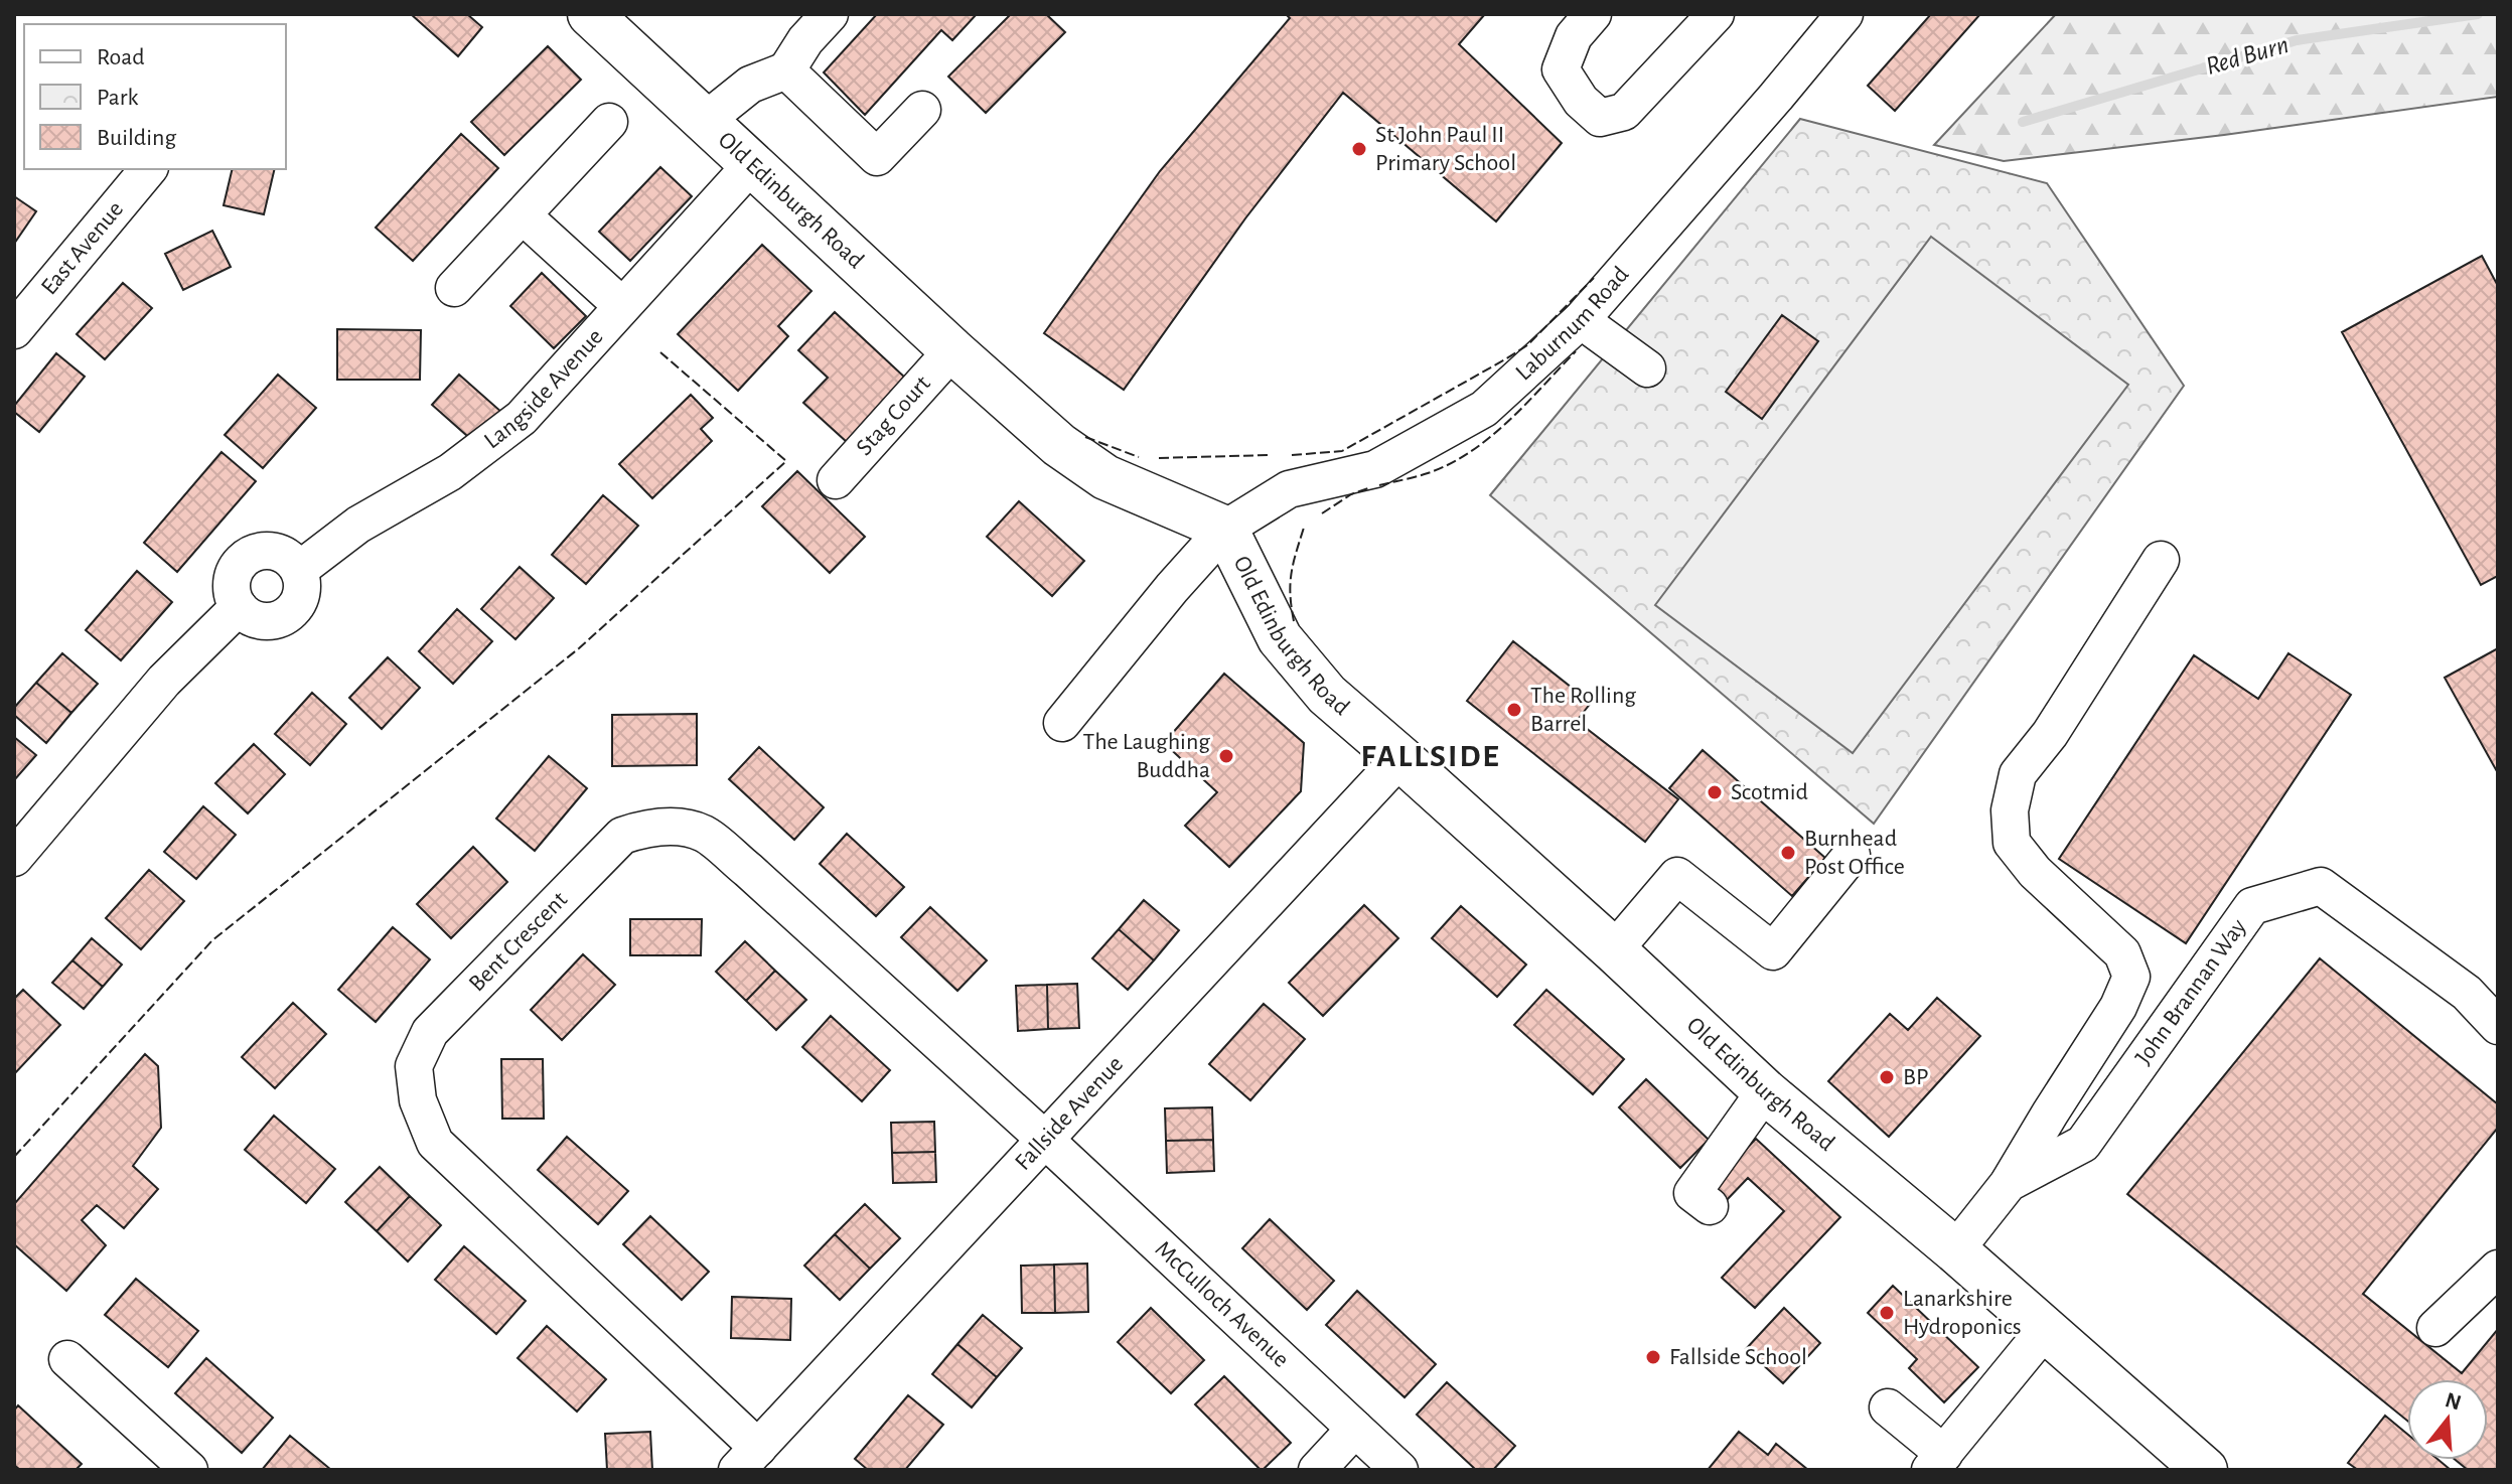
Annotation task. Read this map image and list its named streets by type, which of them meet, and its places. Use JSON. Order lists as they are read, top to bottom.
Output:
{
  "streets": {
    "main road": ["Old Edinburgh Road"],
    "street": [
      "East Avenue",
      "Laburnum Road",
      "Langside Avenue",
      "Stag Court",
      "Bent Crescent",
      "John Brannan Way",
      "Fallside Avenue",
      "McCulloch Avenue"
    ]
  },
  "crossings": [
    ["Old Edinburgh Road", "Laburnum Road"],
    ["Old Edinburgh Road", "Langside Avenue"],
    ["Old Edinburgh Road", "Stag Court"],
    ["Old Edinburgh Road", "John Brannan Way"],
    ["Old Edinburgh Road", "Fallside Avenue"],
    ["Bent Crescent", "Fallside Avenue"],
    ["Bent Crescent", "McCulloch Avenue"],
    ["Fallside Avenue", "McCulloch Avenue"]
  ],
  "districts": ["FALLSIDE"],
  "water": ["Red Burn"],
  "places": [
    "St John Paul II Primary School",
    "The Rolling Barrel",
    "The Laughing Buddha",
    "Scotmid",
    "Burnhead Post Office",
    "BP",
    "Lanarkshire Hydroponics",
    "Fallside School"
  ],
  "legend": ["Road", "Park", "Building"],
  "north": "top"
}
